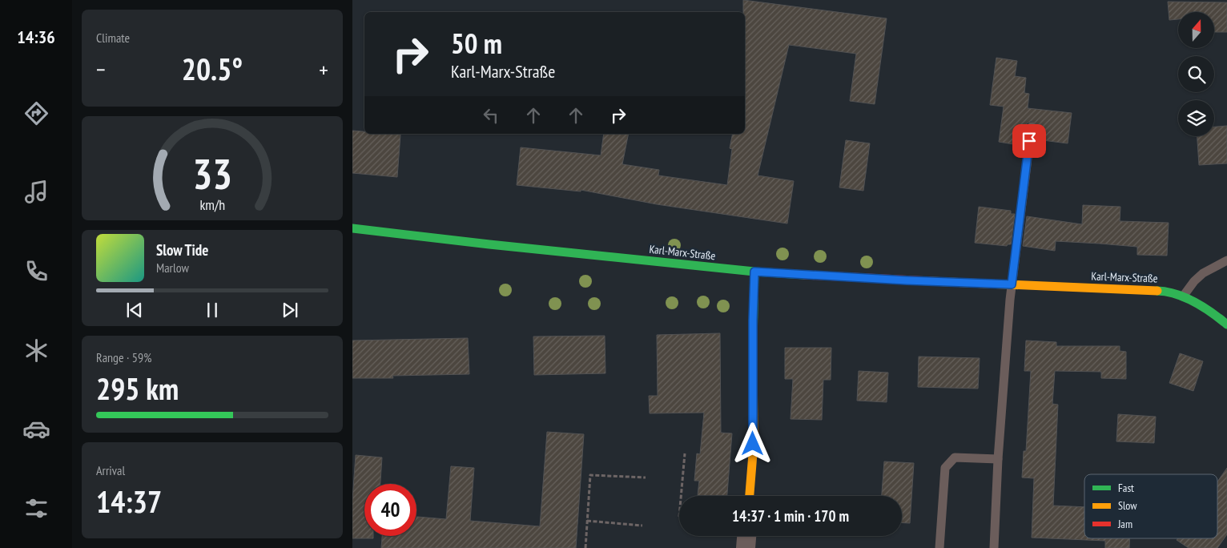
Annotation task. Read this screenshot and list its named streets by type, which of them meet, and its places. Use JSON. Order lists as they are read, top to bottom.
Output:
{
  "streets": {
    "street": ["Karl-Marx-Straße"]
  },
  "legend": ["Fast", "Slow", "Jam"],
  "north": "top",
  "page": {
    "tabs": "14:36",
    "tile": [
      "Climate",
      ["Range · 59%", "295 km"],
      ["Arrival", "14:37"]
    ],
    "turn": ["50 m", "Karl-Marx-Straße"],
    "heat": ["−", "20.5°", "+"],
    "song": ["Slow Tide", "Marlow"],
    "limit": "40",
    "trip": "14:37 · 1 min · 170 m",
    "gauge": ["33", "km/h"]
  }
}
